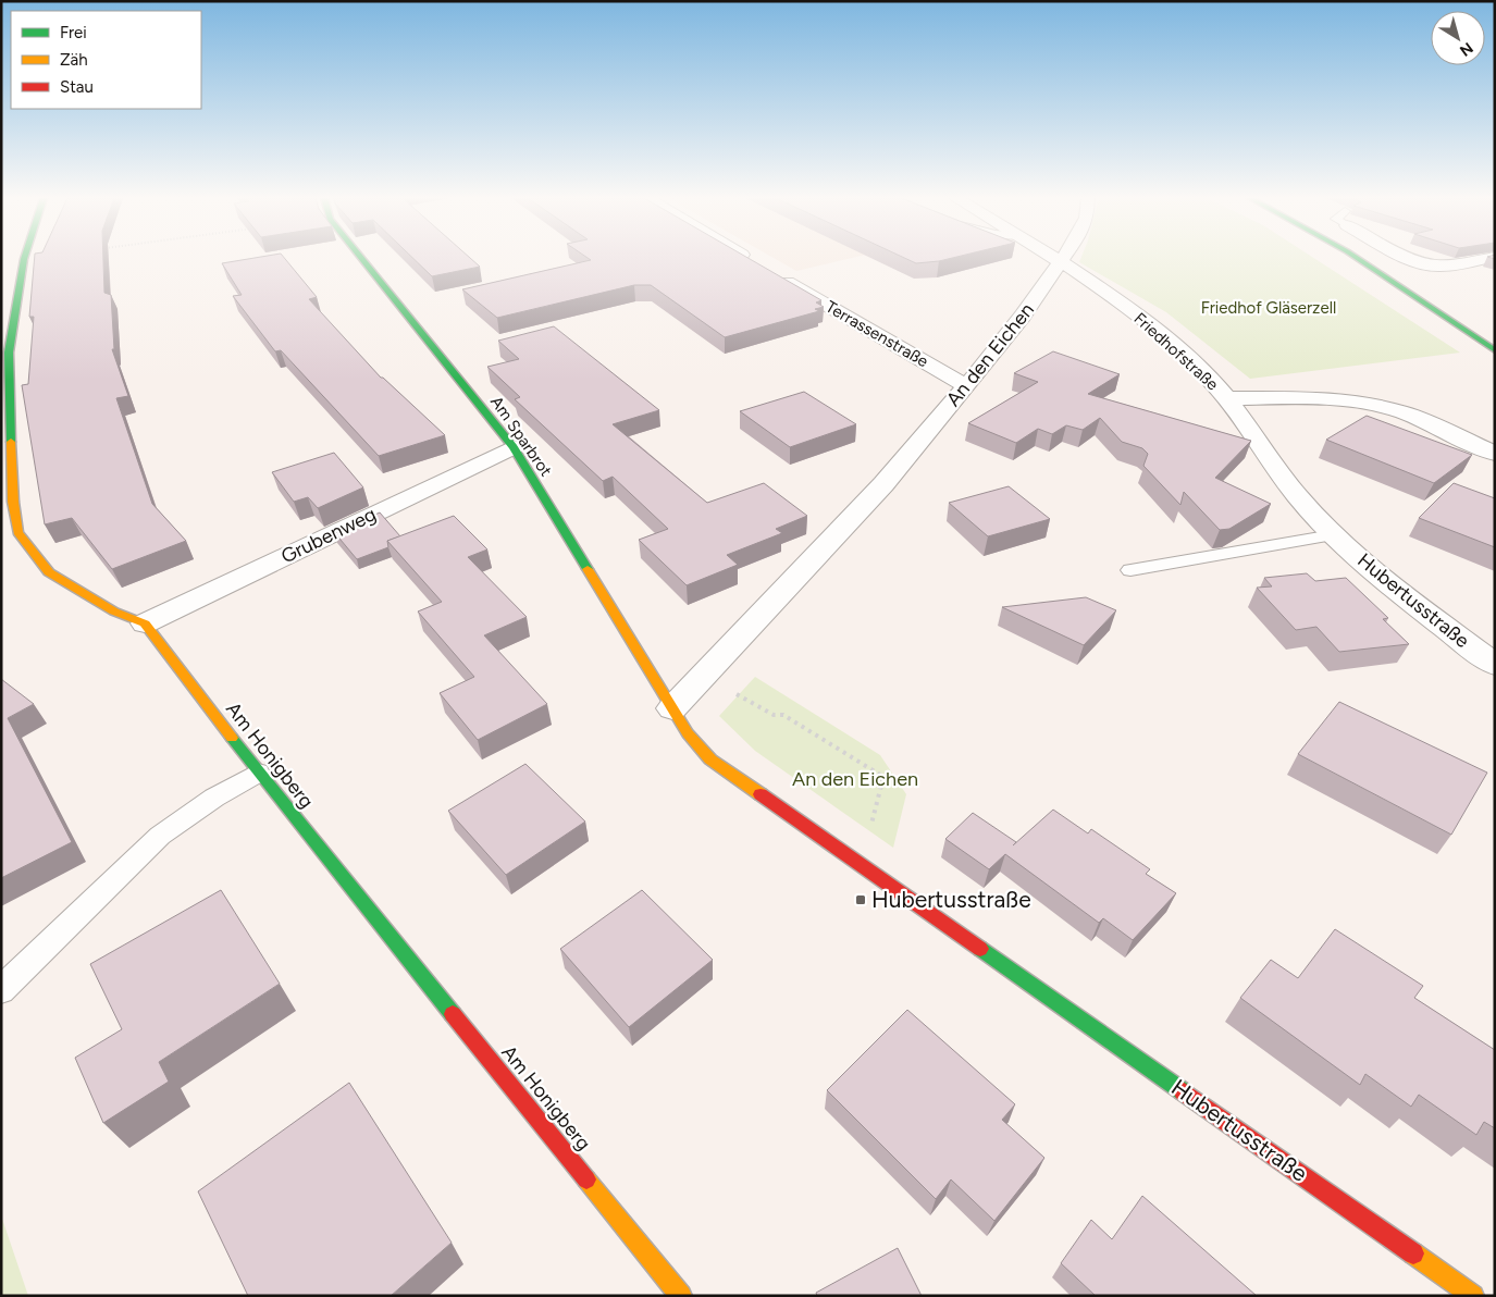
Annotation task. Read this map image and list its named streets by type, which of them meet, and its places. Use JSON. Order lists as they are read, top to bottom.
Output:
{
  "streets": {
    "street": [
      "Terrassenstraße",
      "Friedhofstraße",
      "An den Eichen",
      "Am Sparbrot",
      "Grubenweg",
      "Hubertusstraße",
      "Am Honigberg"
    ]
  },
  "crossings": [
    ["Terrassenstraße", "An den Eichen"],
    ["Friedhofstraße", "An den Eichen"],
    ["Friedhofstraße", "Hubertusstraße"],
    ["An den Eichen", "Am Sparbrot"],
    ["An den Eichen", "Hubertusstraße"],
    ["Am Sparbrot", "Grubenweg"],
    ["Am Sparbrot", "Hubertusstraße"],
    ["Grubenweg", "Am Honigberg"]
  ],
  "parks": ["Friedhof Gläserzell", "An den Eichen"],
  "places": {
    "transit": ["Hubertusstraße"]
  },
  "legend": ["Frei", "Zäh", "Stau"],
  "north": "bottom right"
}
